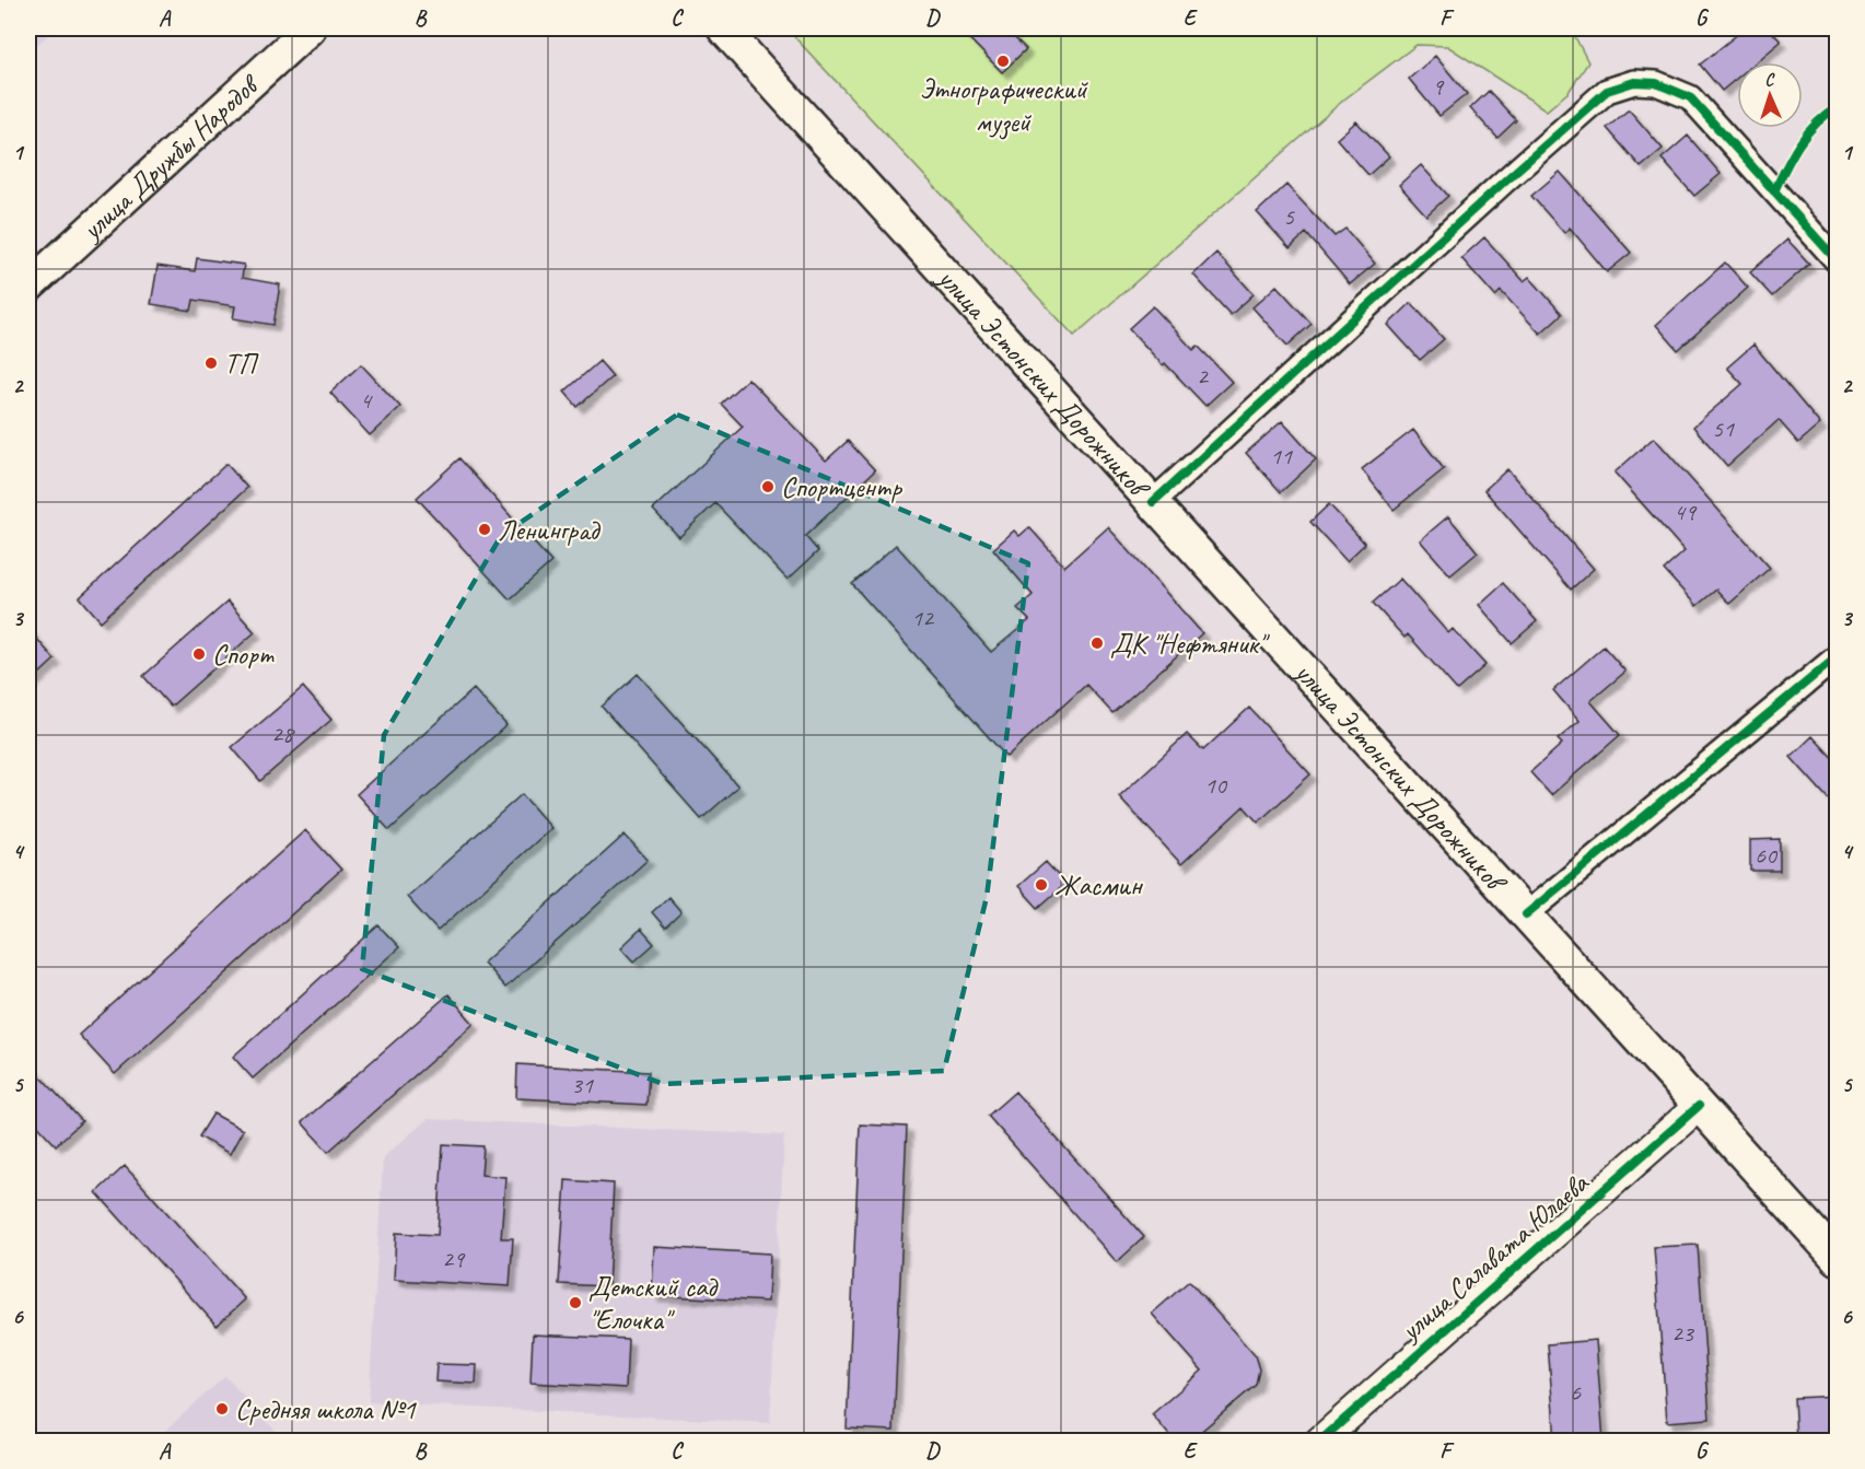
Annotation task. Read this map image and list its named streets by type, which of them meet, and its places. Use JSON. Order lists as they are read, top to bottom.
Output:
{
  "streets": {
    "main road": ["улица Дружбы Народов", "улица Эстонских Дорожников"],
    "street": ["улица Салавата Юлаева"]
  },
  "crossings": [
    ["улица Эстонских Дорожников", "улица Салавата Юлаева"]
  ],
  "places": [
    "Этнографический музей",
    "ТП",
    "Спортцентр",
    "Ленинград",
    "ДК \"Нефтяник\"",
    "Спорт",
    "Жасмин",
    "Детский сад \"Елочка\"",
    "Средняя школа №1"
  ],
  "house_numbers": [
    "9",
    "5",
    "2",
    "4",
    "51",
    "11",
    "49",
    "12",
    "28",
    "10",
    "60",
    "31",
    "29",
    "23",
    "6"
  ],
  "north": "top",
  "grid": {
    "columns": [
      "A",
      "B",
      "C",
      "D",
      "E",
      "F",
      "G"
    ],
    "rows": [
      "1",
      "2",
      "3",
      "4",
      "5",
      "6"
    ]
  }
}
